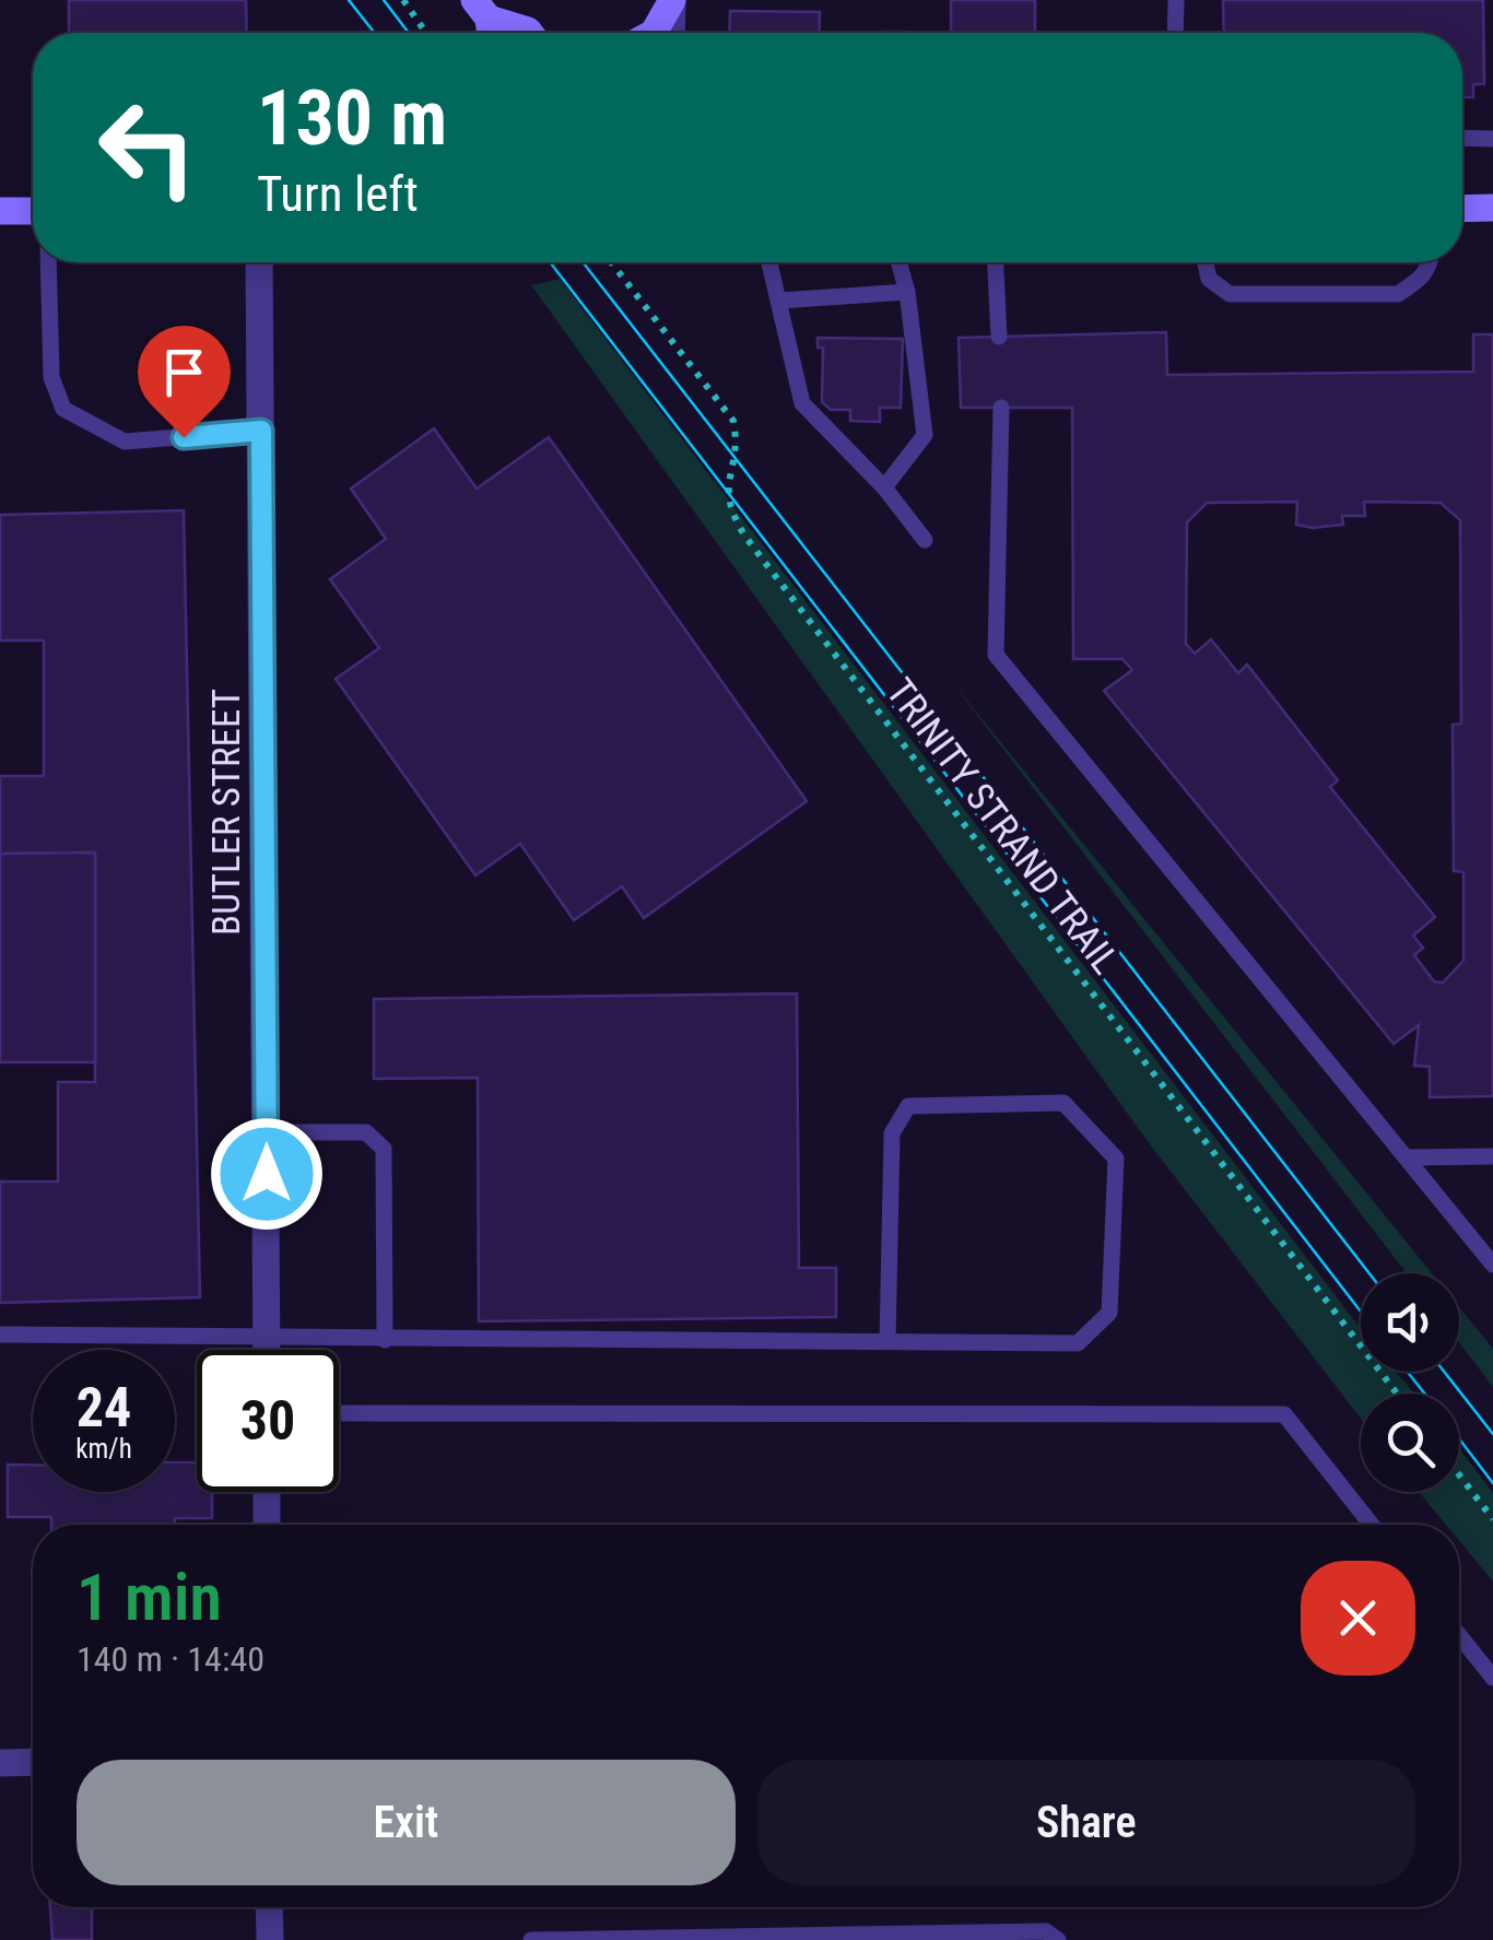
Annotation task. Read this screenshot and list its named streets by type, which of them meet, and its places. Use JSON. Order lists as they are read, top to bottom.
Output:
{
  "streets": {
    "street": ["BUTLER STREET"],
    "path": ["TRINITY STRAND TRAIL"]
  },
  "page": {
    "turn": ["130 m", "Turn left"],
    "speed": "24 km/h",
    "limit": "30",
    "heading": ["1 min", "140 m · 14:40"],
    "buttons": ["Exit", "Share"]
  }
}
